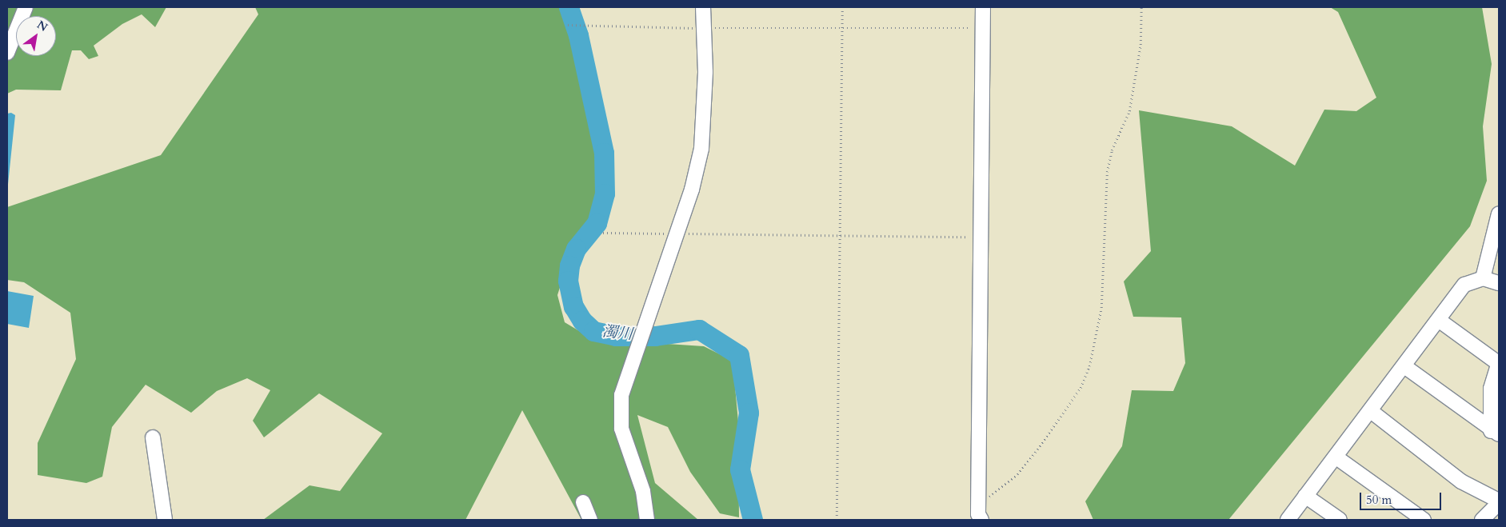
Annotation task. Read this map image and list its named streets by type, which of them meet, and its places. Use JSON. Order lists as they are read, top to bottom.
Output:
{
  "water": ["濁川"],
  "scale_bar": "50 m",
  "north": "top right"
}
